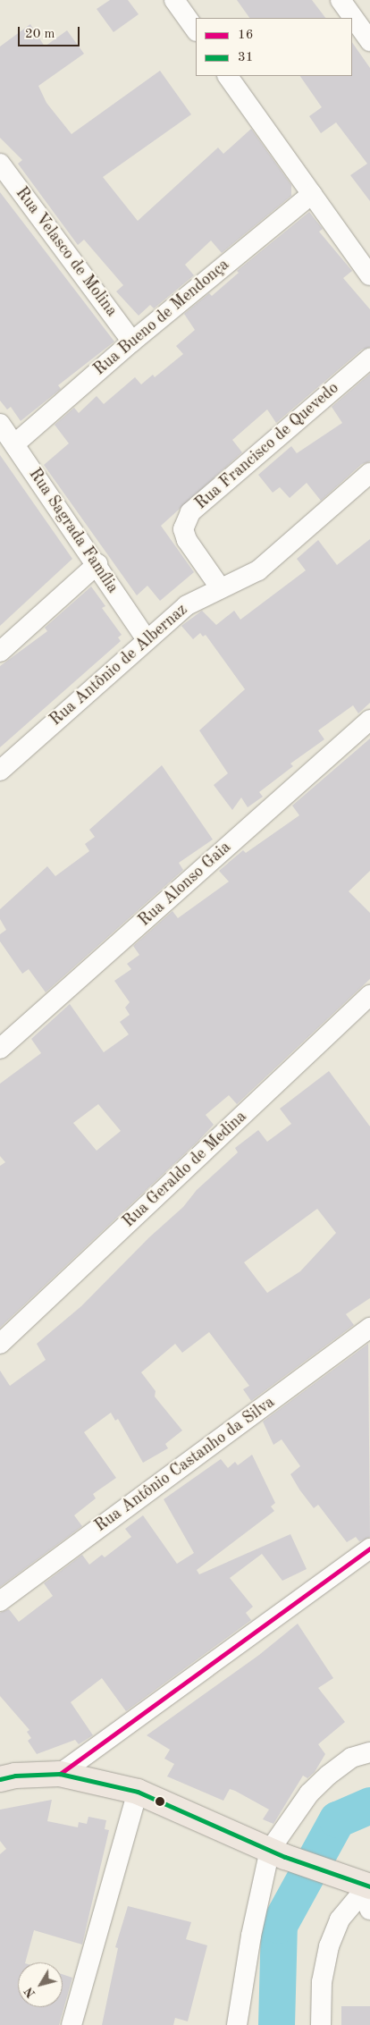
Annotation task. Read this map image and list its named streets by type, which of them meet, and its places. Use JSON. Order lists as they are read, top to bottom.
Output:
{
  "streets": {
    "street": [
      "Rua Velasco de Molina",
      "Rua Bueno de Mendonça",
      "Rua Francisco de Quevedo",
      "Rua Sagrada Família",
      "Rua Antônio de Albernaz",
      "Rua Alonso Gaia",
      "Rua Geraldo de Medina",
      "Rua Antônio Castanho da Silva"
    ]
  },
  "crossings": [
    ["Rua Velasco de Molina", "Rua Bueno de Mendonça"],
    ["Rua Bueno de Mendonça", "Rua Sagrada Família"],
    ["Rua Francisco de Quevedo", "Rua Antônio de Albernaz"],
    ["Rua Sagrada Família", "Rua Antônio de Albernaz"]
  ],
  "lines": ["transit line 16", "transit line 31"],
  "legend": ["16", "31"],
  "scale_bar": "20 m",
  "north": "bottom left"
}
